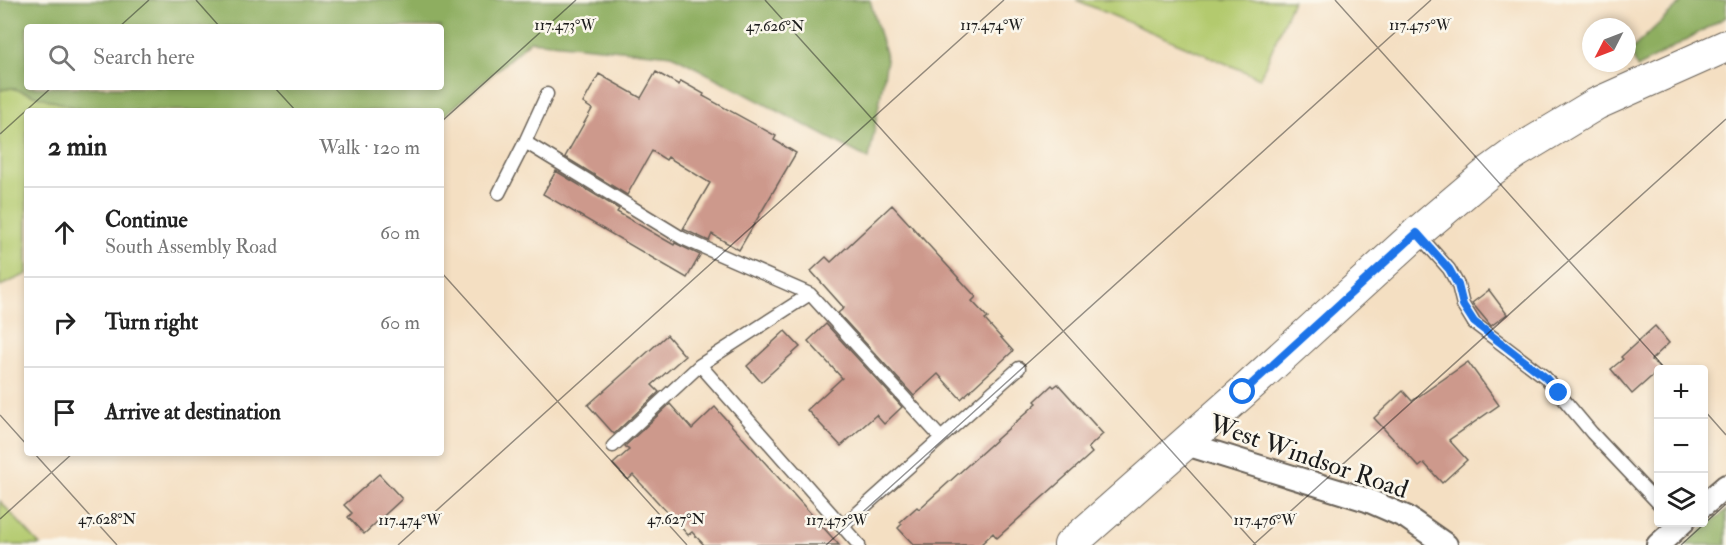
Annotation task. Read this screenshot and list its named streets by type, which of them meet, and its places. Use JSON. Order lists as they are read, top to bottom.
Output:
{
  "streets": {
    "street": ["West Windsor Road"]
  },
  "north": "bottom left",
  "page": {
    "search": "Search here",
    "heading": ["2 min", "Walk · 120 m"],
    "list": [
      ["Continue", "South Assembly Road", "60 m"],
      ["Turn right", "60 m"],
      "Arrive at destination"
    ],
    "map_buttons": ["+", "−"]
  },
  "coordinates": [
    "117.473°W",
    "117.474°W",
    "117.475°W",
    "47.626°N",
    "47.628°N",
    "47.627°N",
    "117.476°W"
  ]
}
